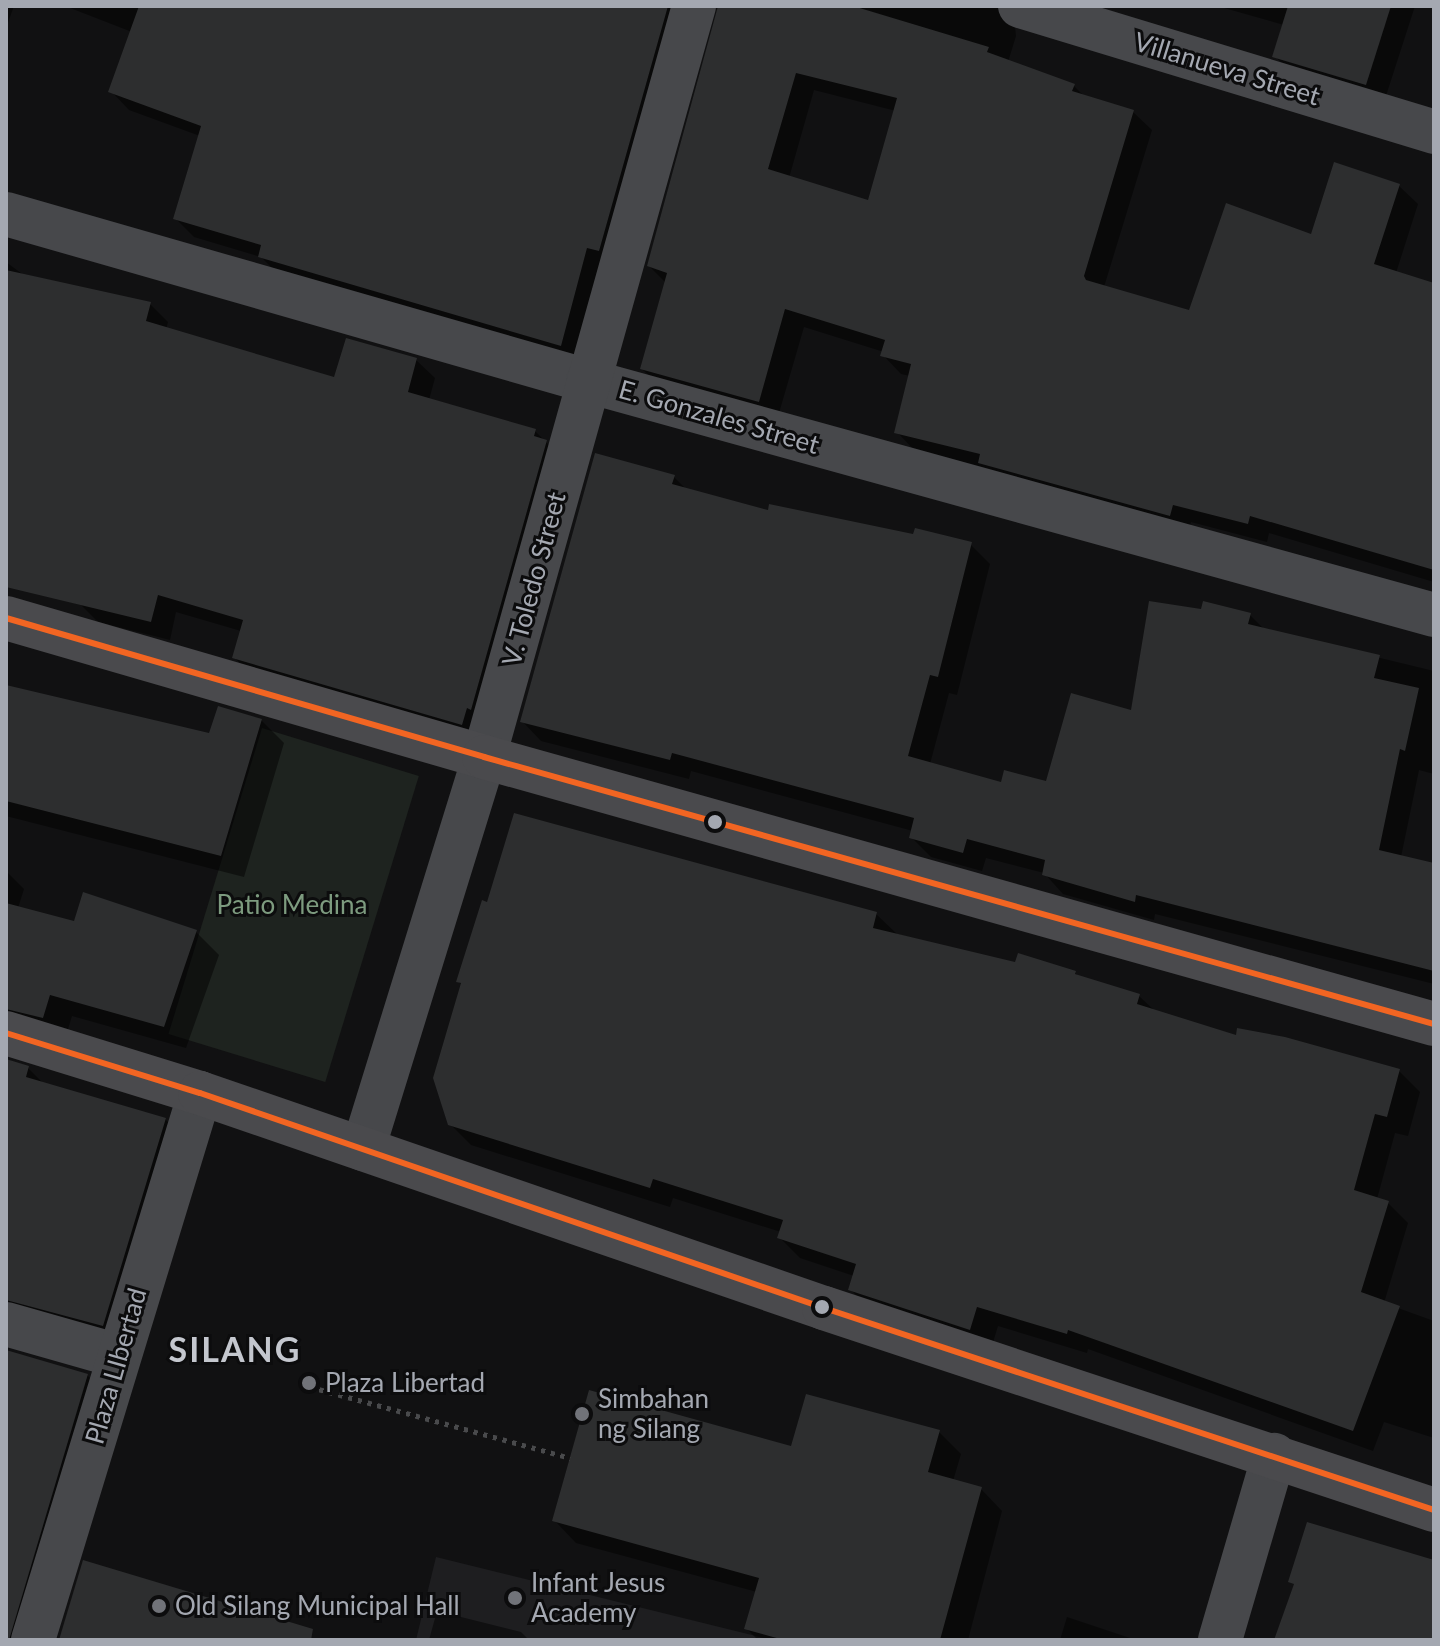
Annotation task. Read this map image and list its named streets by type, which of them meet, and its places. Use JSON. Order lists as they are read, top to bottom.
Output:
{
  "streets": {
    "street": [
      "Villanueva Street",
      "E. Gonzales Street",
      "V. Toledo Street",
      "Plaza LIbertad"
    ]
  },
  "crossings": [
    ["E. Gonzales Street", "V. Toledo Street"]
  ],
  "districts": ["SILANG"],
  "parks": ["Patio Medina"],
  "places": [
    "Plaza Libertad",
    "Simbahan ng Silang",
    "Infant Jesus Academy",
    "Old Silang Municipal Hall"
  ]
}
